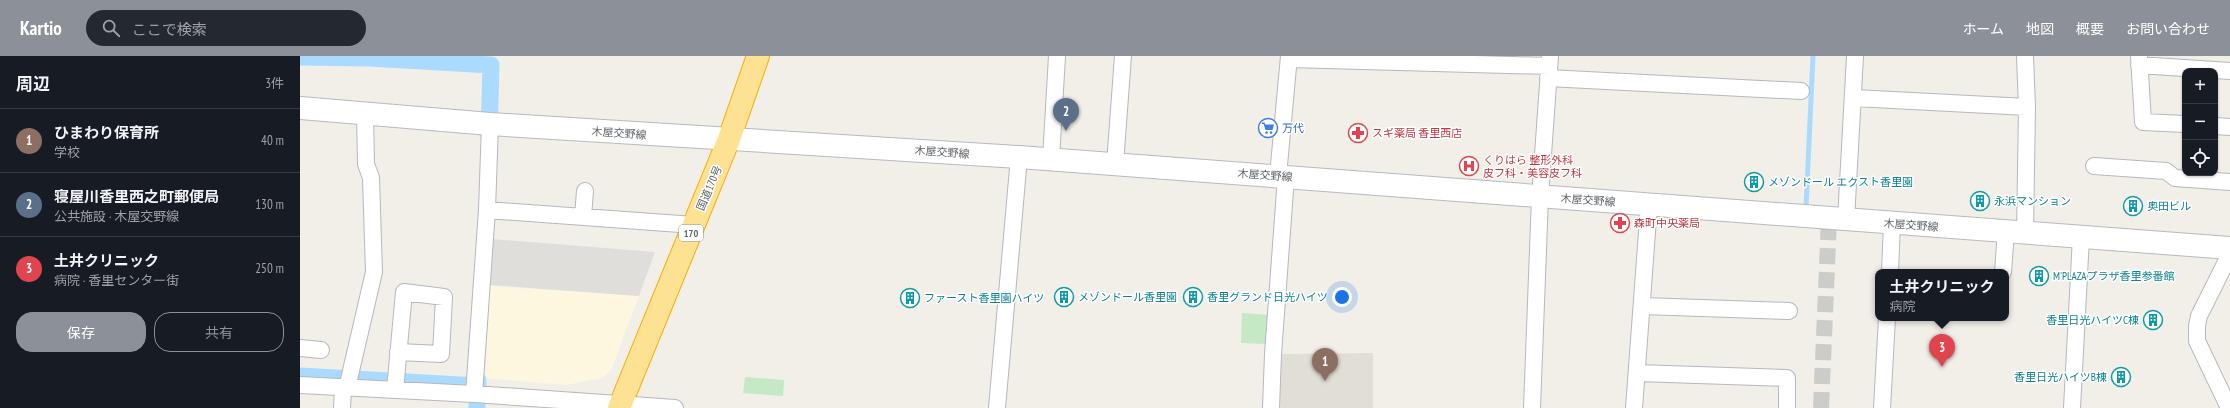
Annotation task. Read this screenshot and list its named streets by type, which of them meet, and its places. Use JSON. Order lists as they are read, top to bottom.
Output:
{
  "streets": {
    "highway": ["国道170号", "170"],
    "main road": ["木屋交野線"]
  },
  "crossings": [
    ["木屋交野線", "国道170号"]
  ],
  "places": {
    "supermarket": ["万代"],
    "pharmacy": ["スギ薬局 香里西店", "森町中央薬局"],
    "hospital": ["くりはら 整形外科 皮フ科・美容皮フ科"],
    "building": [
      "メゾンドール エクスト香里園",
      "永浜マンション",
      "奥田ビル",
      "M'PLAZAプラザ香里参番館",
      "メゾンドール香里園",
      "香里グランド日光ハイツ",
      "ファースト香里園ハイツ",
      "香里日光ハイツC棟",
      "香里日光ハイツB棟"
    ]
  },
  "page": {
    "header": "Kartio",
    "search": "ここで検索",
    "nav": [
      "ホーム",
      "地図",
      "概要",
      "お問い合わせ"
    ],
    "heading": ["周辺", "3件"],
    "map_buttons": ["+", "−"],
    "pins": ["2", "3", "1"],
    "list": [
      {
        "mark": "1",
        "name": "ひまわり保育所",
        "note": "学校",
        "value": "40 m"
      },
      {
        "mark": "2",
        "name": "寝屋川香里西之町郵便局",
        "note": "公共施設 · 木屋交野線",
        "value": "130 m"
      },
      {
        "mark": "3",
        "name": "土井クリニック",
        "note": "病院 · 香里センター街",
        "value": "250 m"
      }
    ],
    "popup": ["土井クリニック", "病院"],
    "buttons": ["保存", "共有"]
  }
}
